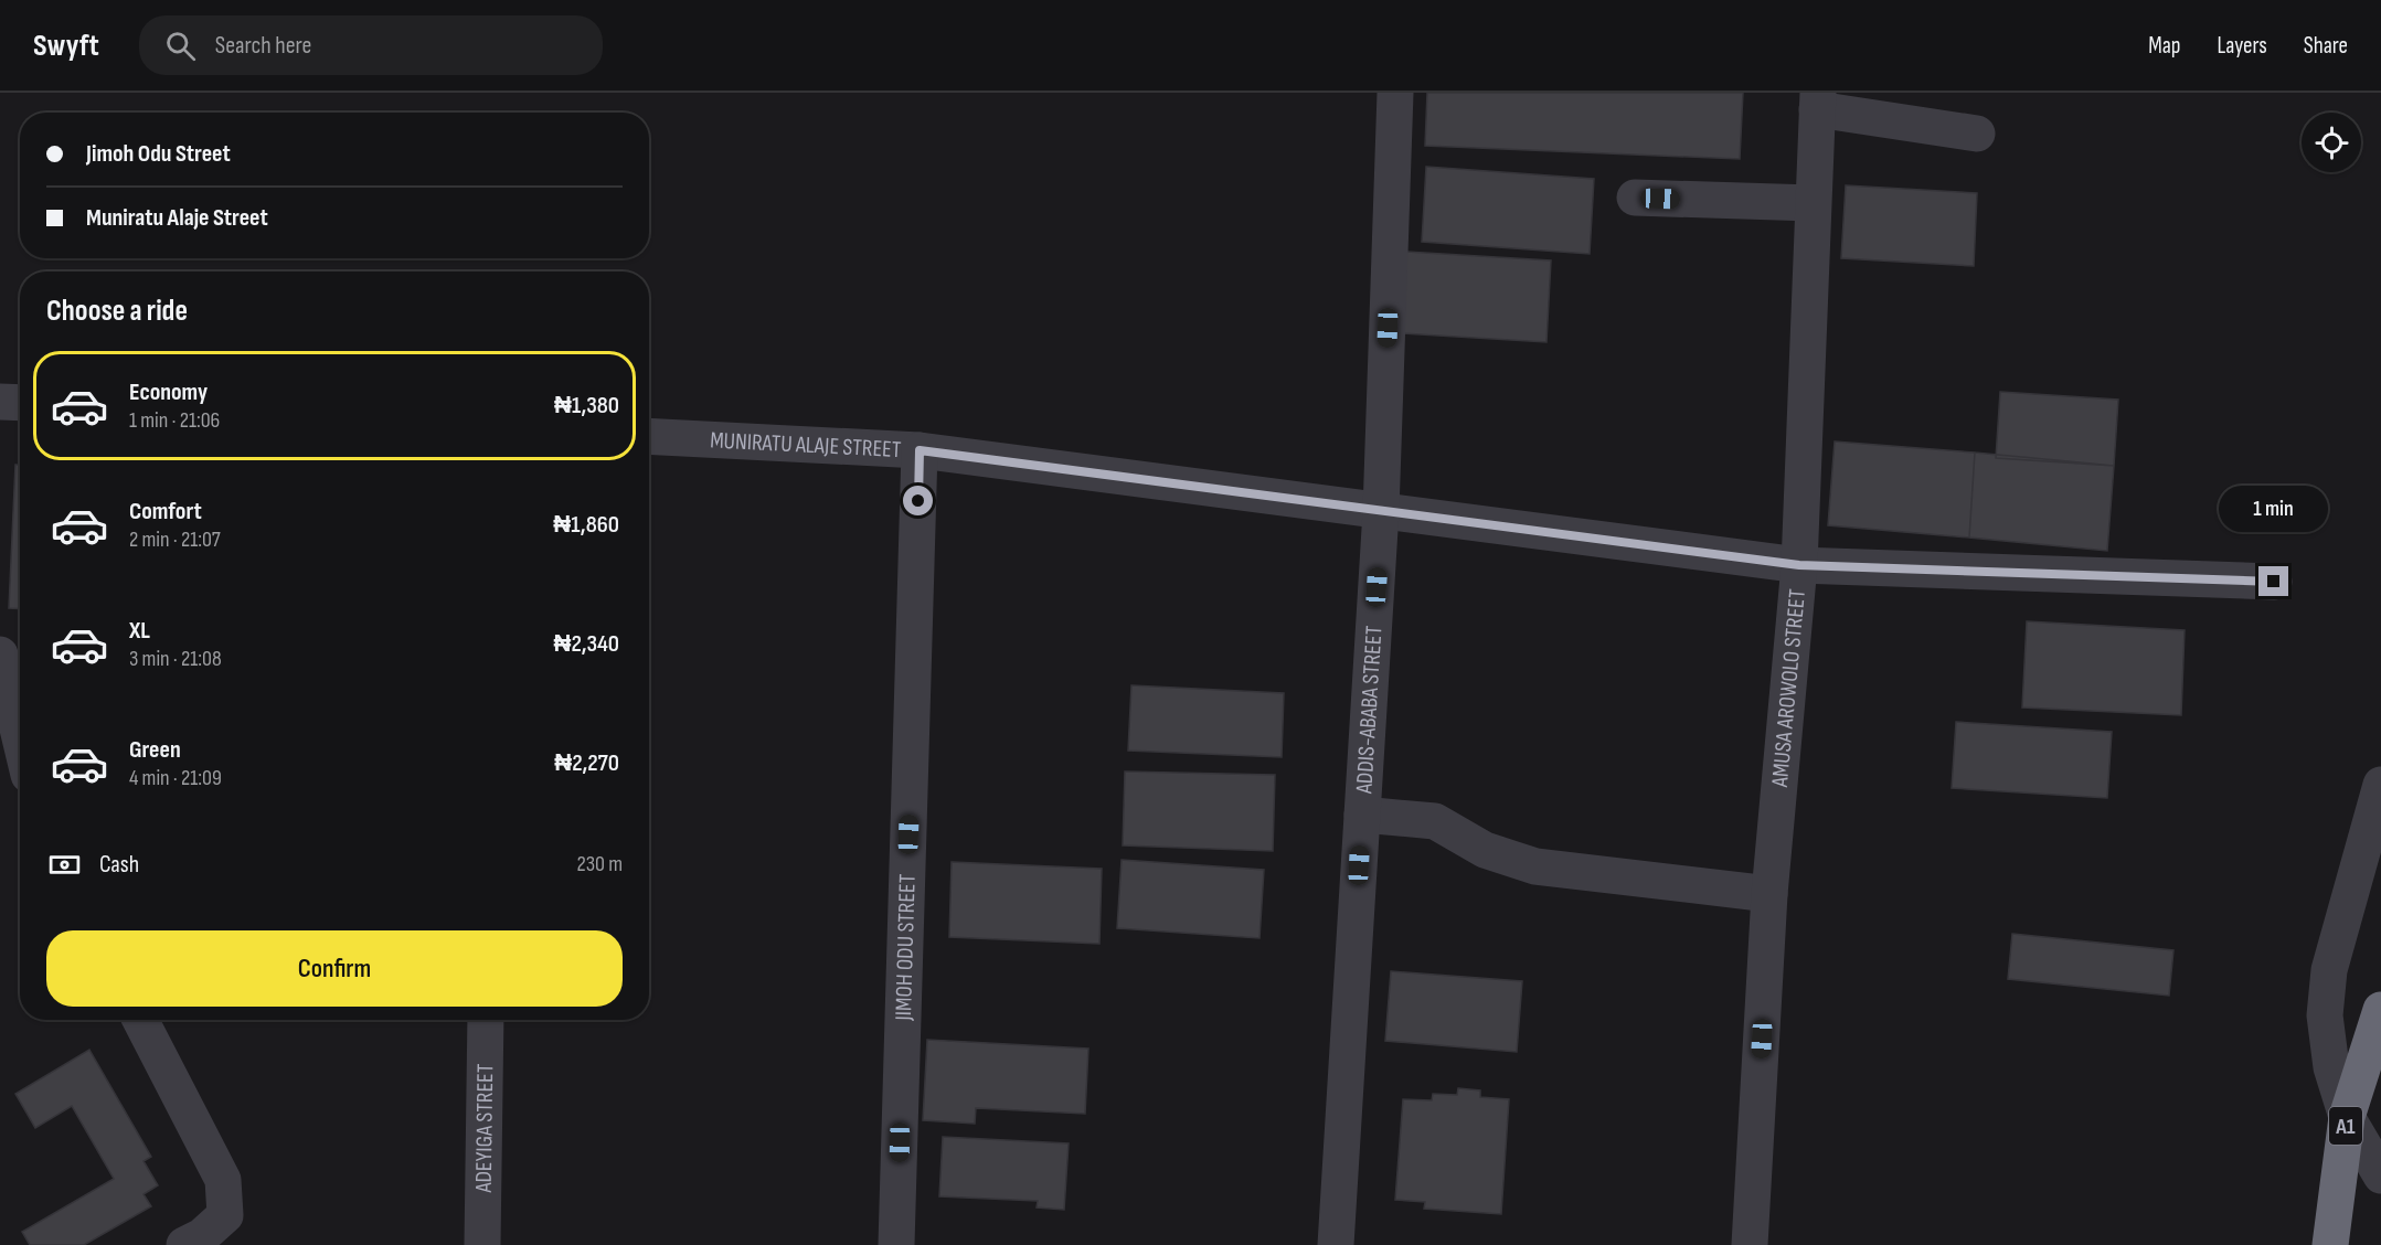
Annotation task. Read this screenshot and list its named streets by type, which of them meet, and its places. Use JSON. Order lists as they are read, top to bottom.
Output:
{
  "streets": {
    "highway": ["A1"],
    "street": [
      "MUNIRATU ALAJE STREET",
      "AMUSA AROWOLO STREET",
      "ADDIS-ABABA STREET",
      "JIMOH ODU STREET",
      "ADEYIGA STREET"
    ]
  },
  "crossings": [
    ["MUNIRATU ALAJE STREET", "AMUSA AROWOLO STREET"],
    ["MUNIRATU ALAJE STREET", "ADDIS-ABABA STREET"],
    ["MUNIRATU ALAJE STREET", "JIMOH ODU STREET"]
  ],
  "page": {
    "header": "Swyft",
    "search": "Search here",
    "nav": ["Map", "Layers", "Share"],
    "banner": ["Jimoh Odu Street", "Muniratu Alaje Street"],
    "heading": "Choose a ride",
    "list": [
      {
        "name": "Economy",
        "note": "1 min · 21:06",
        "value": "₦1,380"
      },
      {
        "name": "Comfort",
        "note": "2 min · 21:07",
        "value": "₦1,860"
      },
      {
        "name": "XL",
        "note": "3 min · 21:08",
        "value": "₦2,340"
      },
      {
        "name": "Green",
        "note": "4 min · 21:09",
        "value": "₦2,270"
      }
    ],
    "bubble": "1 min",
    "pay": ["Cash", "230 m"],
    "buttons": "Confirm"
  }
}
